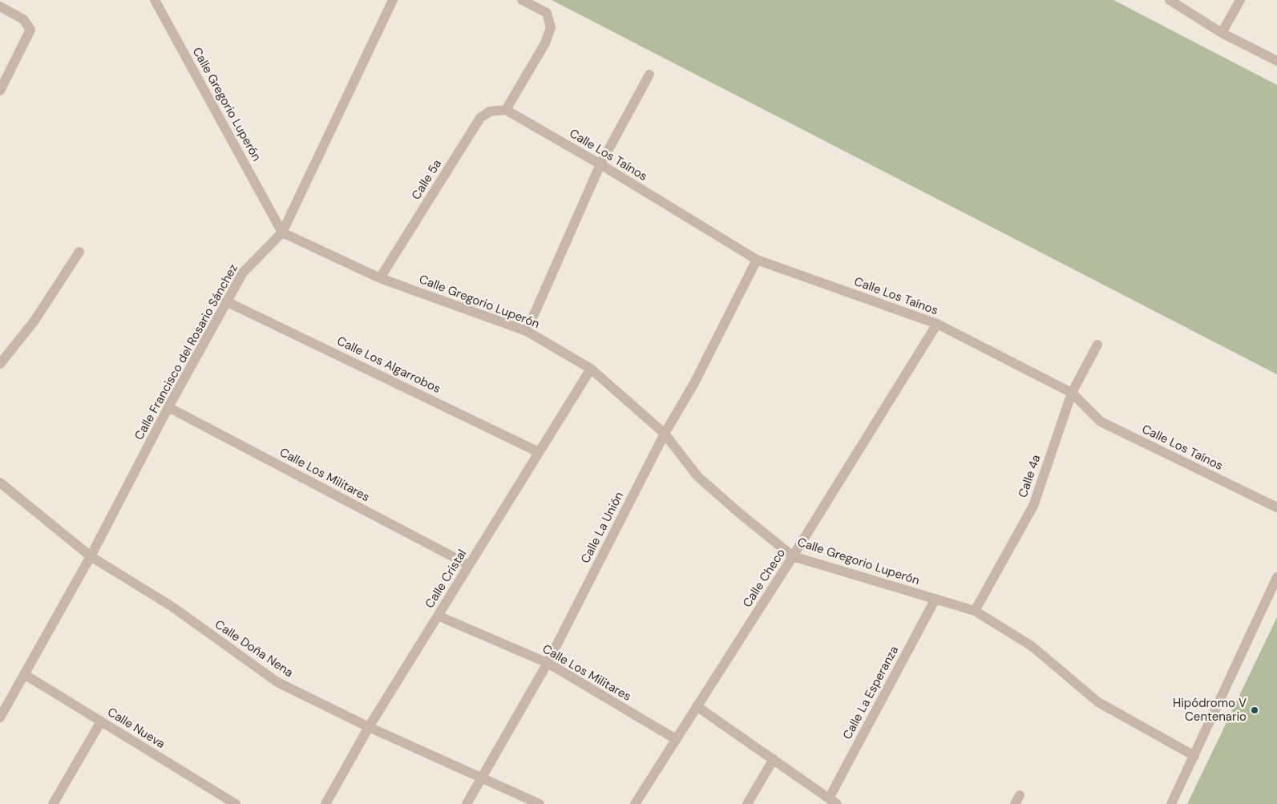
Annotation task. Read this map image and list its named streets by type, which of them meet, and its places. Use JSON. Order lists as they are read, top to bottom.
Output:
{
  "streets": {
    "street": [
      "Calle Gregorio Luperón",
      "Calle Los Taínos",
      "Calle 5a",
      "Calle Francisco del Rosario Sánchez",
      "Calle Los Algarrobos",
      "Calle Los Militares",
      "Calle 4a",
      "Calle La Unión",
      "Calle Checo",
      "Calle Cristal",
      "Calle Doña Nena",
      "Calle La Esperanza",
      "Calle Nueva"
    ]
  },
  "crossings": [
    ["Calle Gregorio Luperón", "Calle 5a"],
    ["Calle Gregorio Luperón", "Calle Francisco del Rosario Sánchez"],
    ["Calle Gregorio Luperón", "Calle 4a"],
    ["Calle Gregorio Luperón", "Calle La Unión"],
    ["Calle Gregorio Luperón", "Calle Checo"],
    ["Calle Gregorio Luperón", "Calle Cristal"],
    ["Calle Gregorio Luperón", "Calle La Esperanza"],
    ["Calle Los Taínos", "Calle 5a"],
    ["Calle Los Taínos", "Calle 4a"],
    ["Calle Los Taínos", "Calle La Unión"],
    ["Calle Los Taínos", "Calle Checo"],
    ["Calle Francisco del Rosario Sánchez", "Calle Los Algarrobos"],
    ["Calle Francisco del Rosario Sánchez", "Calle Los Militares"],
    ["Calle Francisco del Rosario Sánchez", "Calle Doña Nena"],
    ["Calle Francisco del Rosario Sánchez", "Calle Nueva"],
    ["Calle Los Algarrobos", "Calle Cristal"],
    ["Calle Los Militares", "Calle La Unión"],
    ["Calle Los Militares", "Calle Checo"],
    ["Calle Los Militares", "Calle Cristal"],
    ["Calle La Unión", "Calle Doña Nena"],
    ["Calle Cristal", "Calle Doña Nena"]
  ],
  "places": ["Hipódromo V Centenario"]
}
